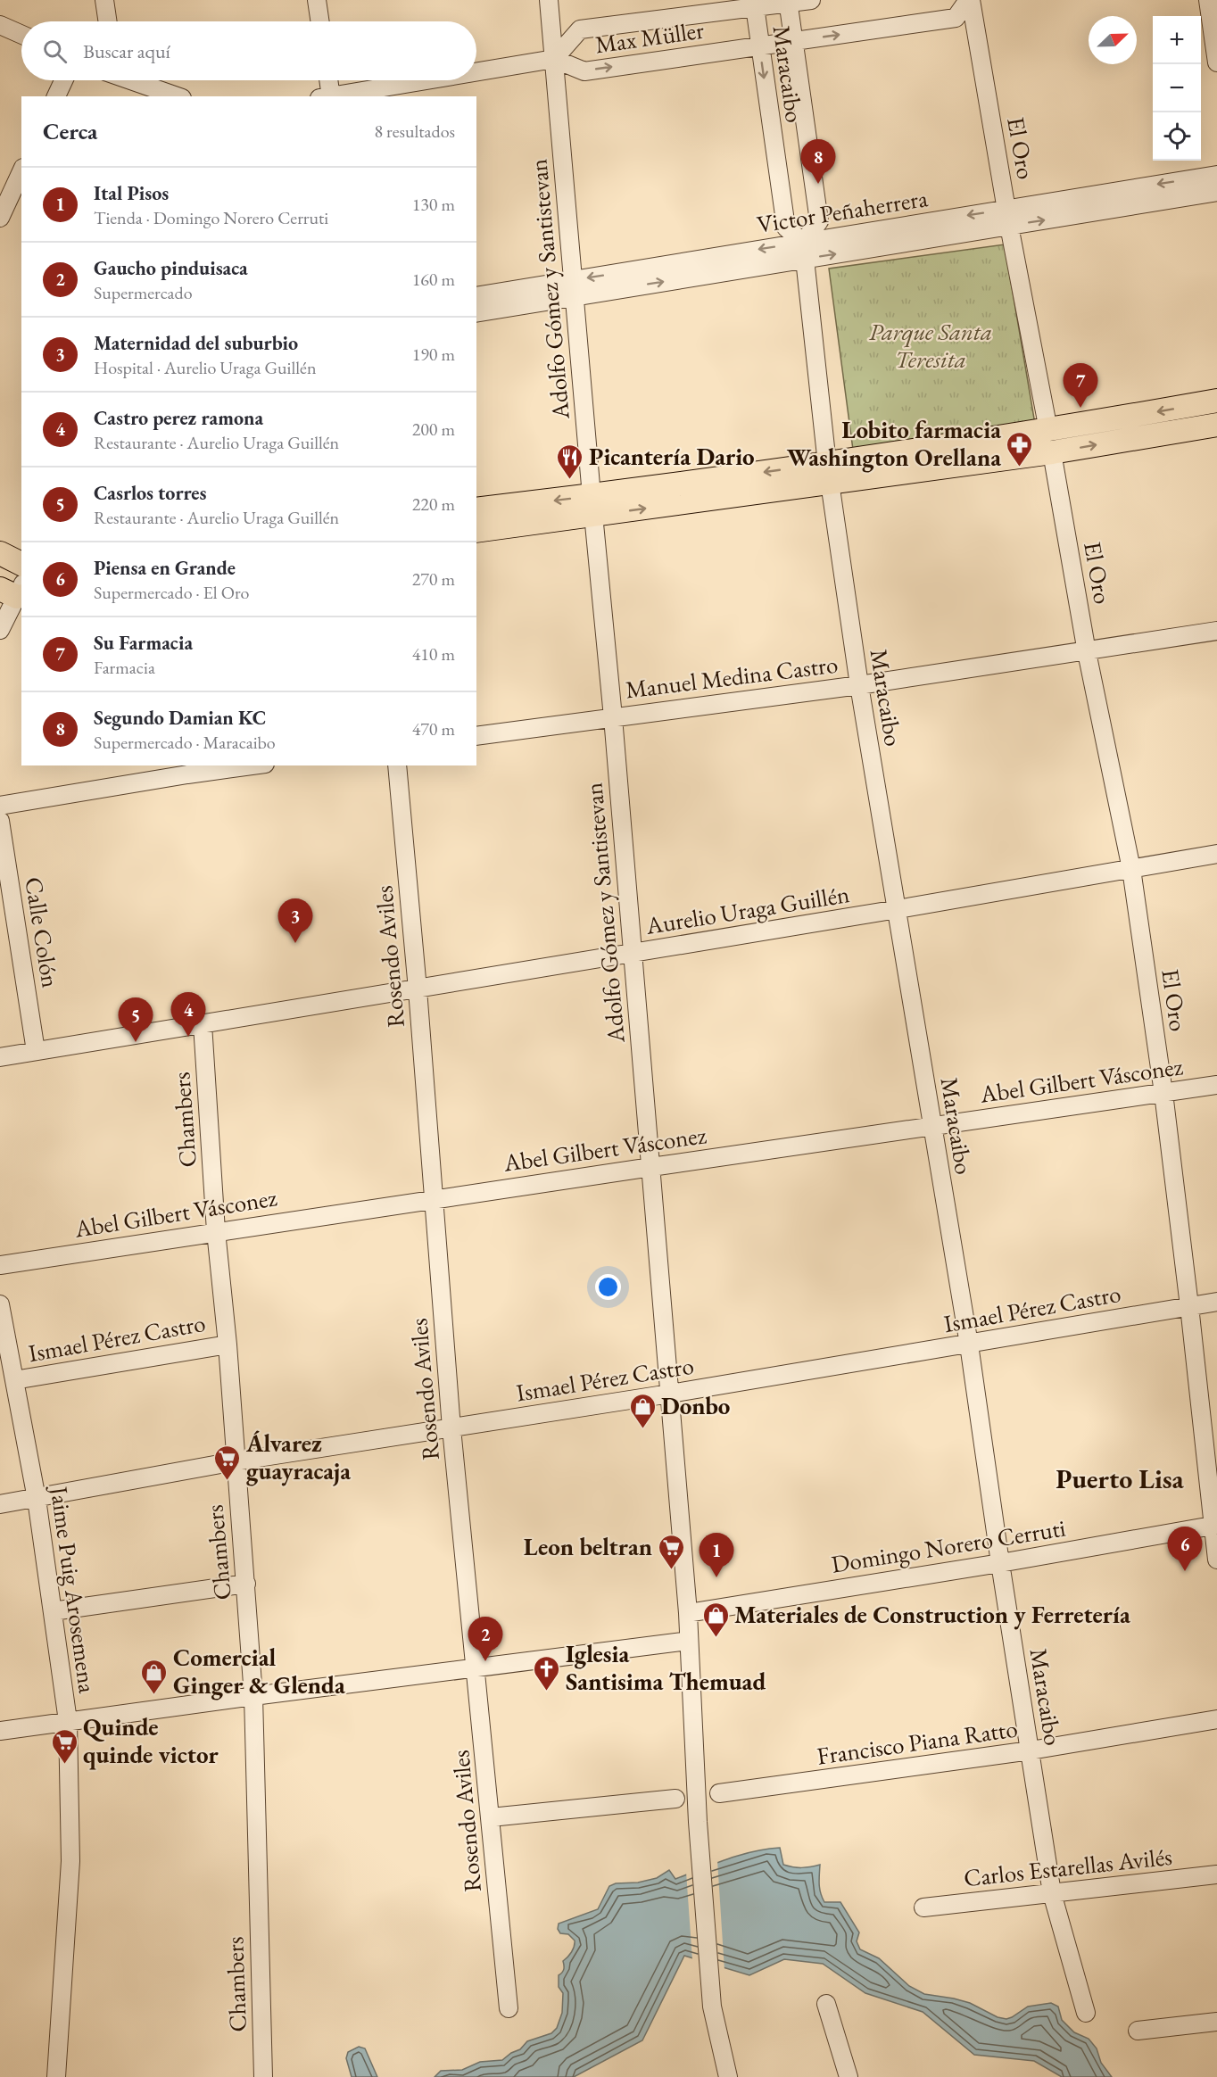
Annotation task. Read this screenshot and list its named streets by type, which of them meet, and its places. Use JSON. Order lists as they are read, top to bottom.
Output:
{
  "streets": {
    "street": [
      "Max Müller",
      "Maracaibo",
      "El Oro",
      "Victor Peñaherrera",
      "Adolfo Gómez y Santistevan",
      "Manuel Medina Castro",
      "Aurelio Uraga Guillén",
      "Calle Colón",
      "Rosendo Aviles",
      "Abel Gilbert Vásconez",
      "Chambers",
      "Ismael Pérez Castro",
      "Domingo Norero Cerruti",
      "Jaime Puig Arosemena",
      "Francisco Piana Ratto",
      "Carlos Estarellas Avilés"
    ]
  },
  "crossings": [
    ["Max Müller", "Maracaibo"],
    ["Max Müller", "El Oro"],
    ["Max Müller", "Adolfo Gómez y Santistevan"],
    ["Maracaibo", "Victor Peñaherrera"],
    ["Maracaibo", "Manuel Medina Castro"],
    ["Maracaibo", "Aurelio Uraga Guillén"],
    ["Maracaibo", "Abel Gilbert Vásconez"],
    ["Maracaibo", "Ismael Pérez Castro"],
    ["Maracaibo", "Domingo Norero Cerruti"],
    ["Maracaibo", "Francisco Piana Ratto"],
    ["Maracaibo", "Carlos Estarellas Avilés"],
    ["El Oro", "Victor Peñaherrera"],
    ["El Oro", "Manuel Medina Castro"],
    ["El Oro", "Aurelio Uraga Guillén"],
    ["El Oro", "Abel Gilbert Vásconez"],
    ["El Oro", "Ismael Pérez Castro"],
    ["El Oro", "Domingo Norero Cerruti"],
    ["Victor Peñaherrera", "Adolfo Gómez y Santistevan"],
    ["Adolfo Gómez y Santistevan", "Manuel Medina Castro"],
    ["Adolfo Gómez y Santistevan", "Aurelio Uraga Guillén"],
    ["Adolfo Gómez y Santistevan", "Abel Gilbert Vásconez"],
    ["Adolfo Gómez y Santistevan", "Ismael Pérez Castro"],
    ["Adolfo Gómez y Santistevan", "Domingo Norero Cerruti"],
    ["Aurelio Uraga Guillén", "Calle Colón"],
    ["Aurelio Uraga Guillén", "Rosendo Aviles"],
    ["Aurelio Uraga Guillén", "Chambers"],
    ["Rosendo Aviles", "Abel Gilbert Vásconez"],
    ["Rosendo Aviles", "Ismael Pérez Castro"],
    ["Abel Gilbert Vásconez", "Chambers"],
    ["Chambers", "Ismael Pérez Castro"],
    ["Ismael Pérez Castro", "Jaime Puig Arosemena"]
  ],
  "districts": ["Puerto Lisa"],
  "parks": ["Parque Santa Teresita"],
  "places": {
    "pharmacy": ["Lobito farmacia Washington Orellana"],
    "restaurant": ["Picantería Dario"],
    "shop": ["Donbo", "Materiales de Construction y Ferretería", "Comercial Ginger & Glenda"],
    "supermarket": ["Álvarez guayracaja", "Leon beltran", "Quinde quinde victor"],
    "church": ["Iglesia Santisima Themuad"]
  },
  "north": "top right",
  "page": {
    "map_buttons": ["+", "−"],
    "search": "Buscar aquí",
    "heading": ["Cerca", "8 resultados"],
    "pins": [
      "8",
      "7",
      "3",
      "4",
      "5",
      "6",
      "1",
      "2"
    ],
    "list": [
      {
        "mark": "1",
        "name": "Ital Pisos",
        "note": "Tienda · Domingo Norero Cerruti",
        "value": "130 m"
      },
      {
        "mark": "2",
        "name": "Gaucho pinduisaca",
        "note": "Supermercado",
        "value": "160 m"
      },
      {
        "mark": "3",
        "name": "Maternidad del suburbio",
        "note": "Hospital · Aurelio Uraga Guillén",
        "value": "190 m"
      },
      {
        "mark": "4",
        "name": "Castro perez ramona",
        "note": "Restaurante · Aurelio Uraga Guillén",
        "value": "200 m"
      },
      {
        "mark": "5",
        "name": "Casrlos torres",
        "note": "Restaurante · Aurelio Uraga Guillén",
        "value": "220 m"
      },
      {
        "mark": "6",
        "name": "Piensa en Grande",
        "note": "Supermercado · El Oro",
        "value": "270 m"
      },
      {
        "mark": "7",
        "name": "Su Farmacia",
        "note": "Farmacia",
        "value": "410 m"
      },
      {
        "mark": "8",
        "name": "Segundo Damian KC",
        "note": "Supermercado · Maracaibo",
        "value": "470 m"
      }
    ]
  }
}
